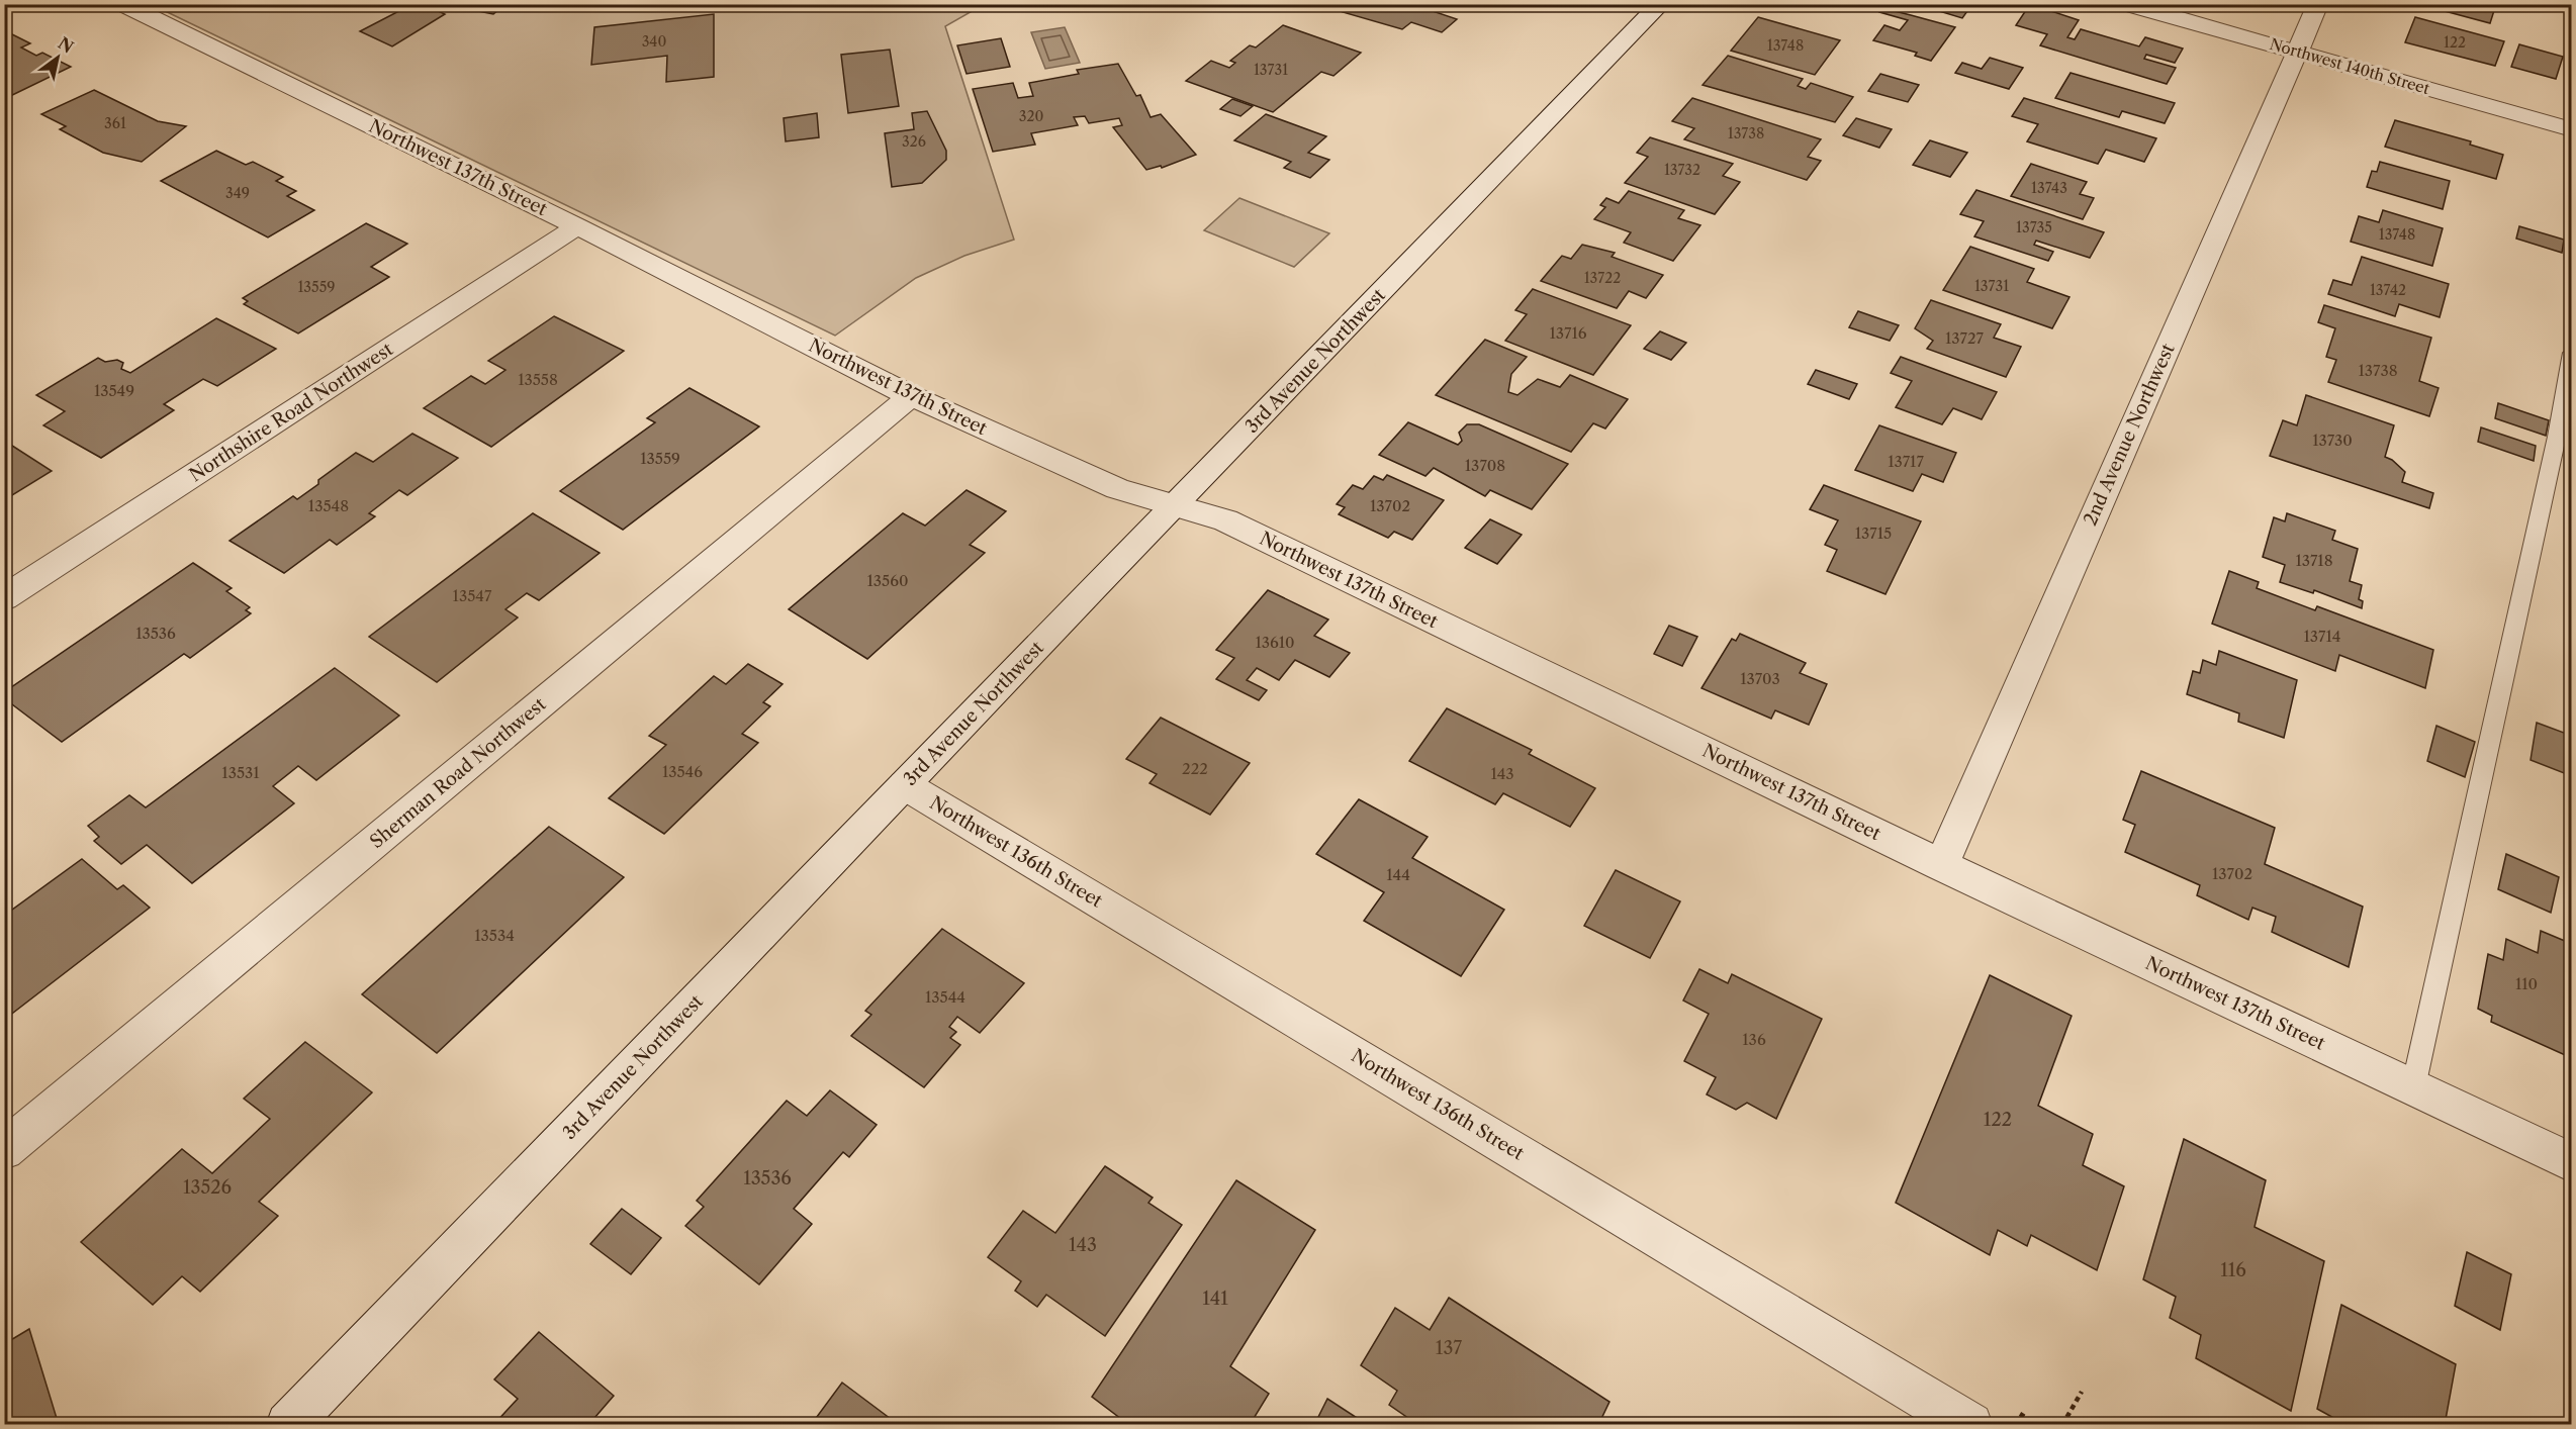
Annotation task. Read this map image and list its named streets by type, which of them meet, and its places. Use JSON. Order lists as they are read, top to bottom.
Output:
{
  "streets": {
    "street": [
      "Northwest 140th Street",
      "Northwest 137th Street",
      "3rd Avenue Northwest",
      "Northshire Road Northwest",
      "2nd Avenue Northwest",
      "Sherman Road Northwest",
      "Northwest 136th Street"
    ]
  },
  "crossings": [
    ["Northwest 140th Street", "2nd Avenue Northwest"],
    ["Northwest 137th Street", "3rd Avenue Northwest"],
    ["Northwest 137th Street", "Northshire Road Northwest"],
    ["Northwest 137th Street", "2nd Avenue Northwest"],
    ["Northwest 137th Street", "Sherman Road Northwest"],
    ["3rd Avenue Northwest", "Northwest 136th Street"]
  ],
  "house_numbers": [
    "340",
    "122",
    "13748",
    "13731",
    "320",
    "361",
    "13738",
    "326",
    "13732",
    "13743",
    "349",
    "13735",
    "13748",
    "13722",
    "13731",
    "13559",
    "13742",
    "13716",
    "13727",
    "13738",
    "13558",
    "13549",
    "13730",
    "13559",
    "13717",
    "13708",
    "13548",
    "13702",
    "13715",
    "13718",
    "13560",
    "13547",
    "13536",
    "13714",
    "13610",
    "13703",
    "222",
    "13546",
    "13531",
    "143",
    "13702",
    "144",
    "13534",
    "110",
    "13544",
    "136",
    "122",
    "13536",
    "13526",
    "143",
    "116",
    "141",
    "137"
  ],
  "north": "top right"
}
